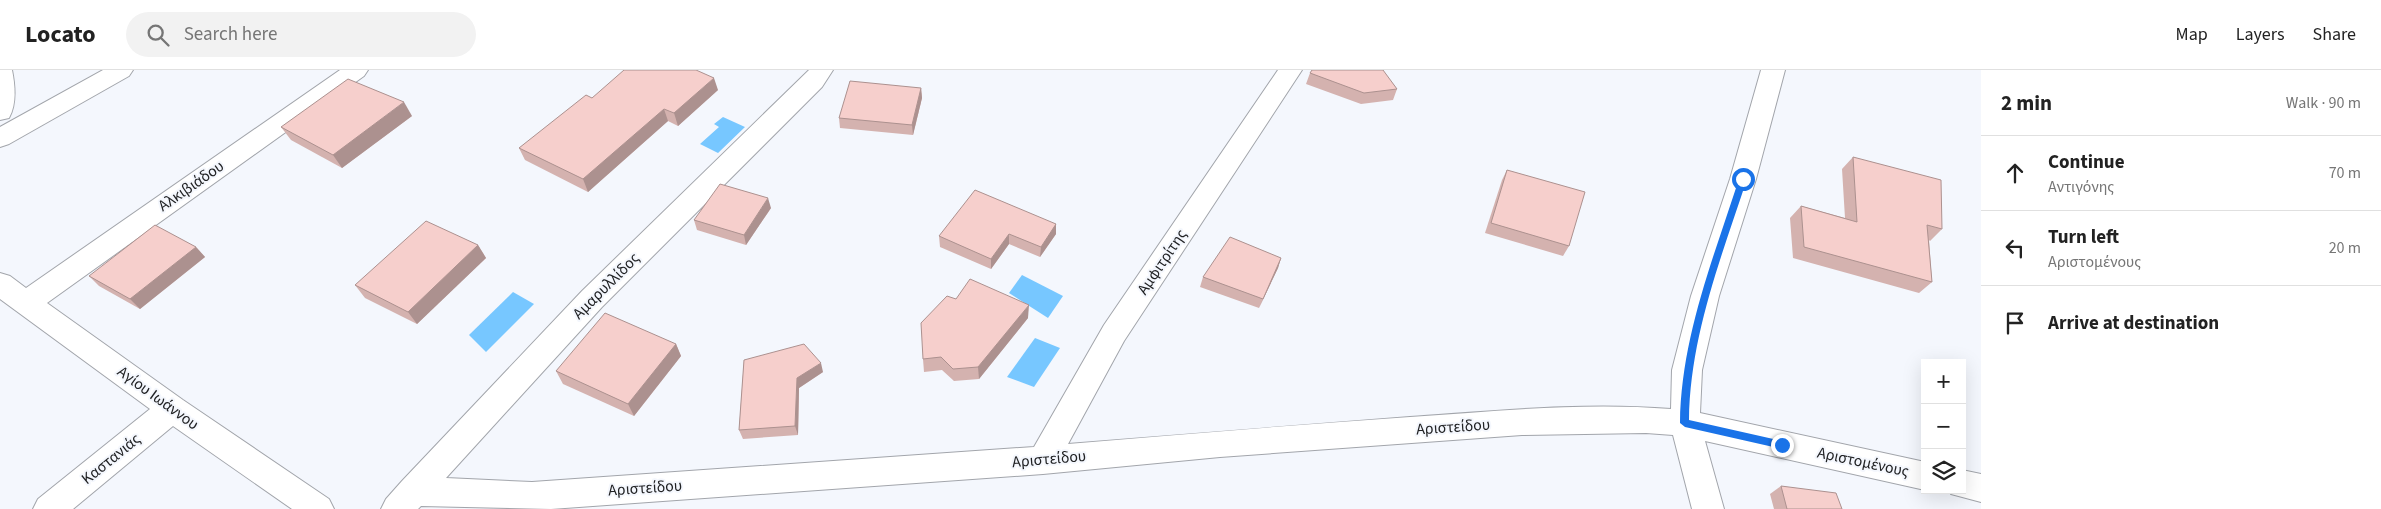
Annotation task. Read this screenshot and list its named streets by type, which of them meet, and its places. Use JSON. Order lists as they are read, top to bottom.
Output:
{
  "streets": {
    "street": [
      "Αλκιβιάδου",
      "Αμφιτρίτης",
      "Αμαρυλλίδος",
      "Αγίου Ιωάννου",
      "Αριστείδου",
      "Καστανιάς",
      "Αριστομένους"
    ]
  },
  "crossings": [
    ["Αλκιβιάδου", "Αγίου Ιωάννου"],
    ["Αμφιτρίτης", "Αριστείδου"],
    ["Αμαρυλλίδος", "Αριστείδου"],
    ["Αγίου Ιωάννου", "Καστανιάς"],
    ["Αριστείδου", "Αριστομένους"]
  ],
  "page": {
    "header": "Locato",
    "search": "Search here",
    "nav": ["Map", "Layers", "Share"],
    "heading": ["2 min", "Walk · 90 m"],
    "list": [
      ["Continue", "Αντιγόνης", "70 m"],
      ["Turn left", "Αριστομένους", "20 m"],
      "Arrive at destination"
    ],
    "map_buttons": ["+", "−"]
  }
}
